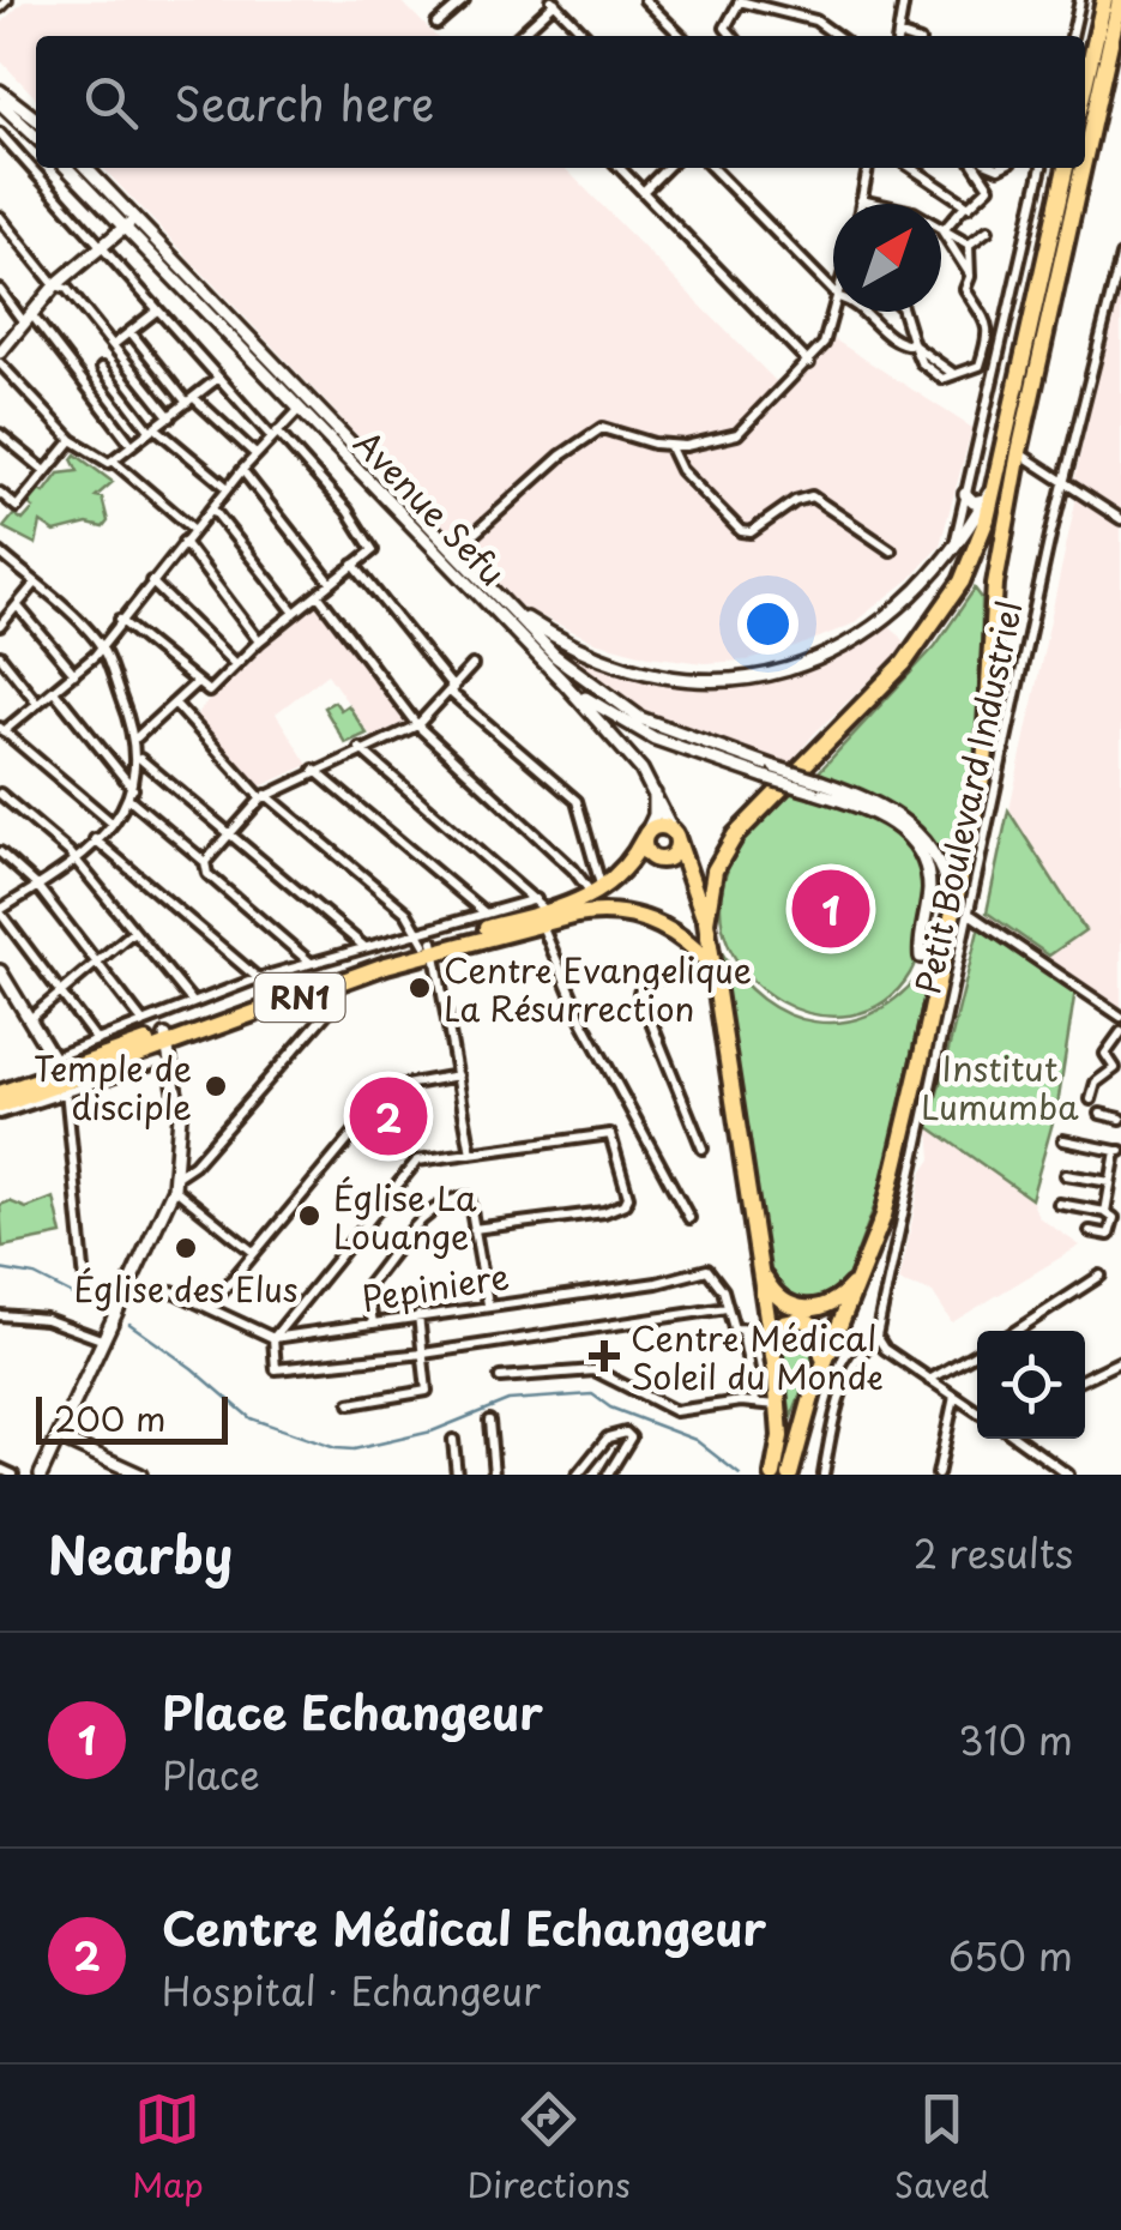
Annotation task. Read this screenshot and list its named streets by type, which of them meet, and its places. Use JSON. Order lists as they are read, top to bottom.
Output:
{
  "streets": {
    "highway": ["RN1"],
    "main road": ["Avenue Sefu"],
    "street": ["Petit Boulevard Industriel", "Pepiniere"]
  },
  "crossings": [
    ["Avenue Sefu", "RN1"]
  ],
  "parks": ["Institut Lumumba"],
  "places": {
    "other": [
      "Centre Evangelique La Résurrection",
      "Temple de disciple",
      "Église La Louange",
      "Église des Elus"
    ],
    "health": ["Centre Médical Soleil du Monde"]
  },
  "scale_bar": "200 m",
  "north": "top right",
  "page": {
    "search": "Search here",
    "pins": ["1", "2"],
    "scale": "200 m",
    "heading": ["Nearby", "2 results"],
    "list": [
      {
        "mark": "1",
        "name": "Place Echangeur",
        "note": "Place",
        "value": "310 m"
      },
      {
        "mark": "2",
        "name": "Centre Médical Echangeur",
        "note": "Hospital · Echangeur",
        "value": "650 m"
      }
    ],
    "nav": ["Map", "Directions", "Saved"]
  }
}
